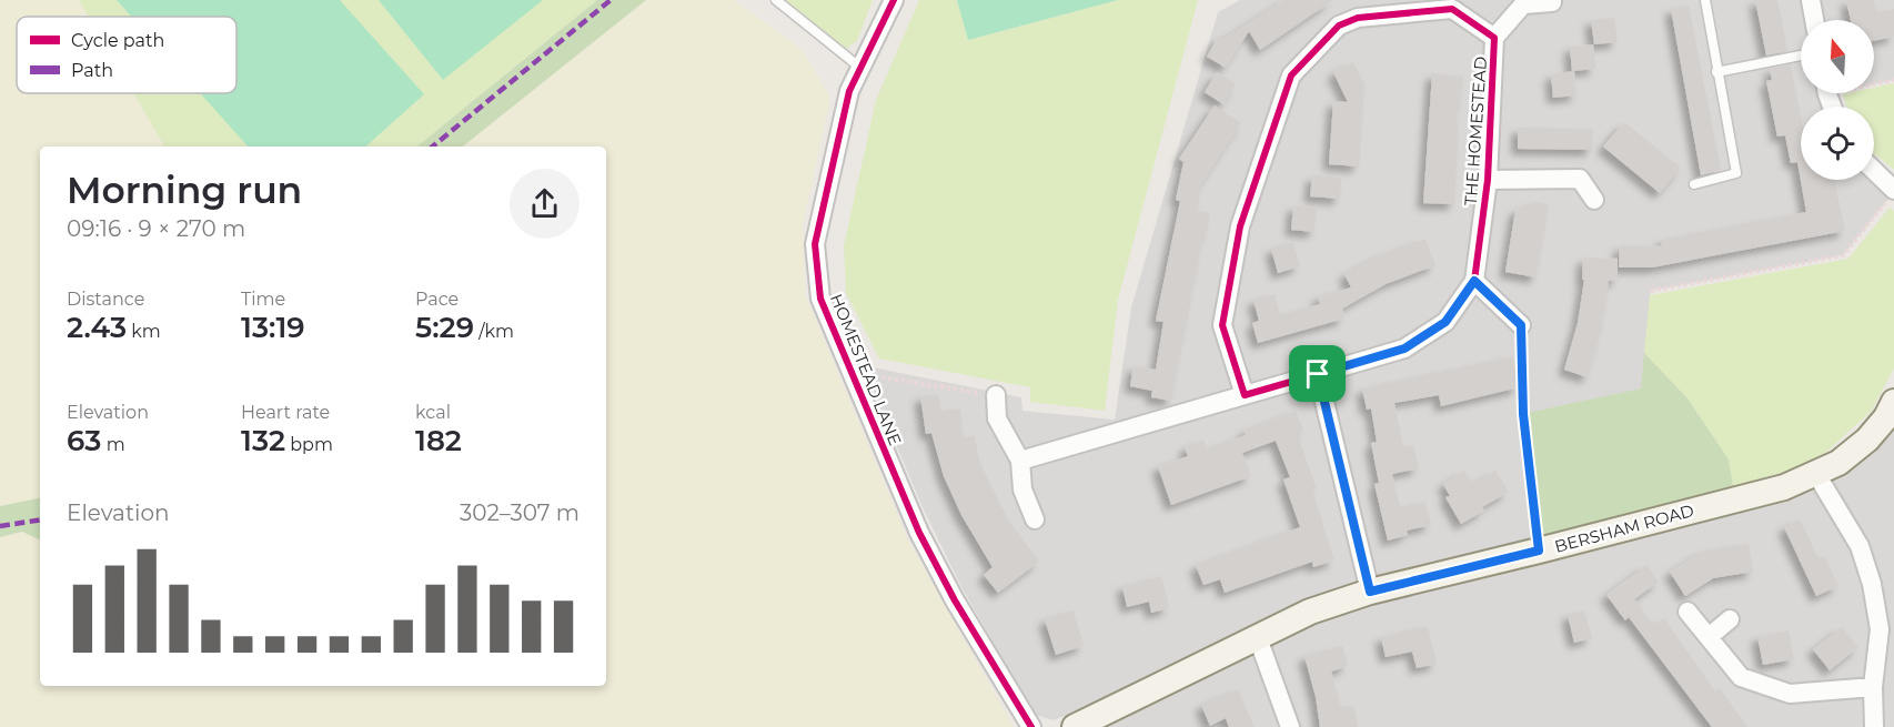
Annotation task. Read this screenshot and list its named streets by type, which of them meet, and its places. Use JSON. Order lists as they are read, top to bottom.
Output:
{
  "streets": {
    "main road": ["BERSHAM ROAD"],
    "street": ["THE HOMESTEAD", "HOMESTEAD LANE"]
  },
  "legend": ["Cycle path", "Path"],
  "north": "top",
  "page": {
    "heading": ["Morning run", "09:16 · 9 × 270 m"],
    "stats": [
      ["Distance", "2.43 km"],
      ["Time", "13:19"],
      ["Pace", "5:29 /km"],
      ["Elevation", "63 m"],
      ["Heart rate", "132 bpm"],
      ["kcal", "182"]
    ],
    "chart": ["Elevation", "302–307 m"]
  }
}
